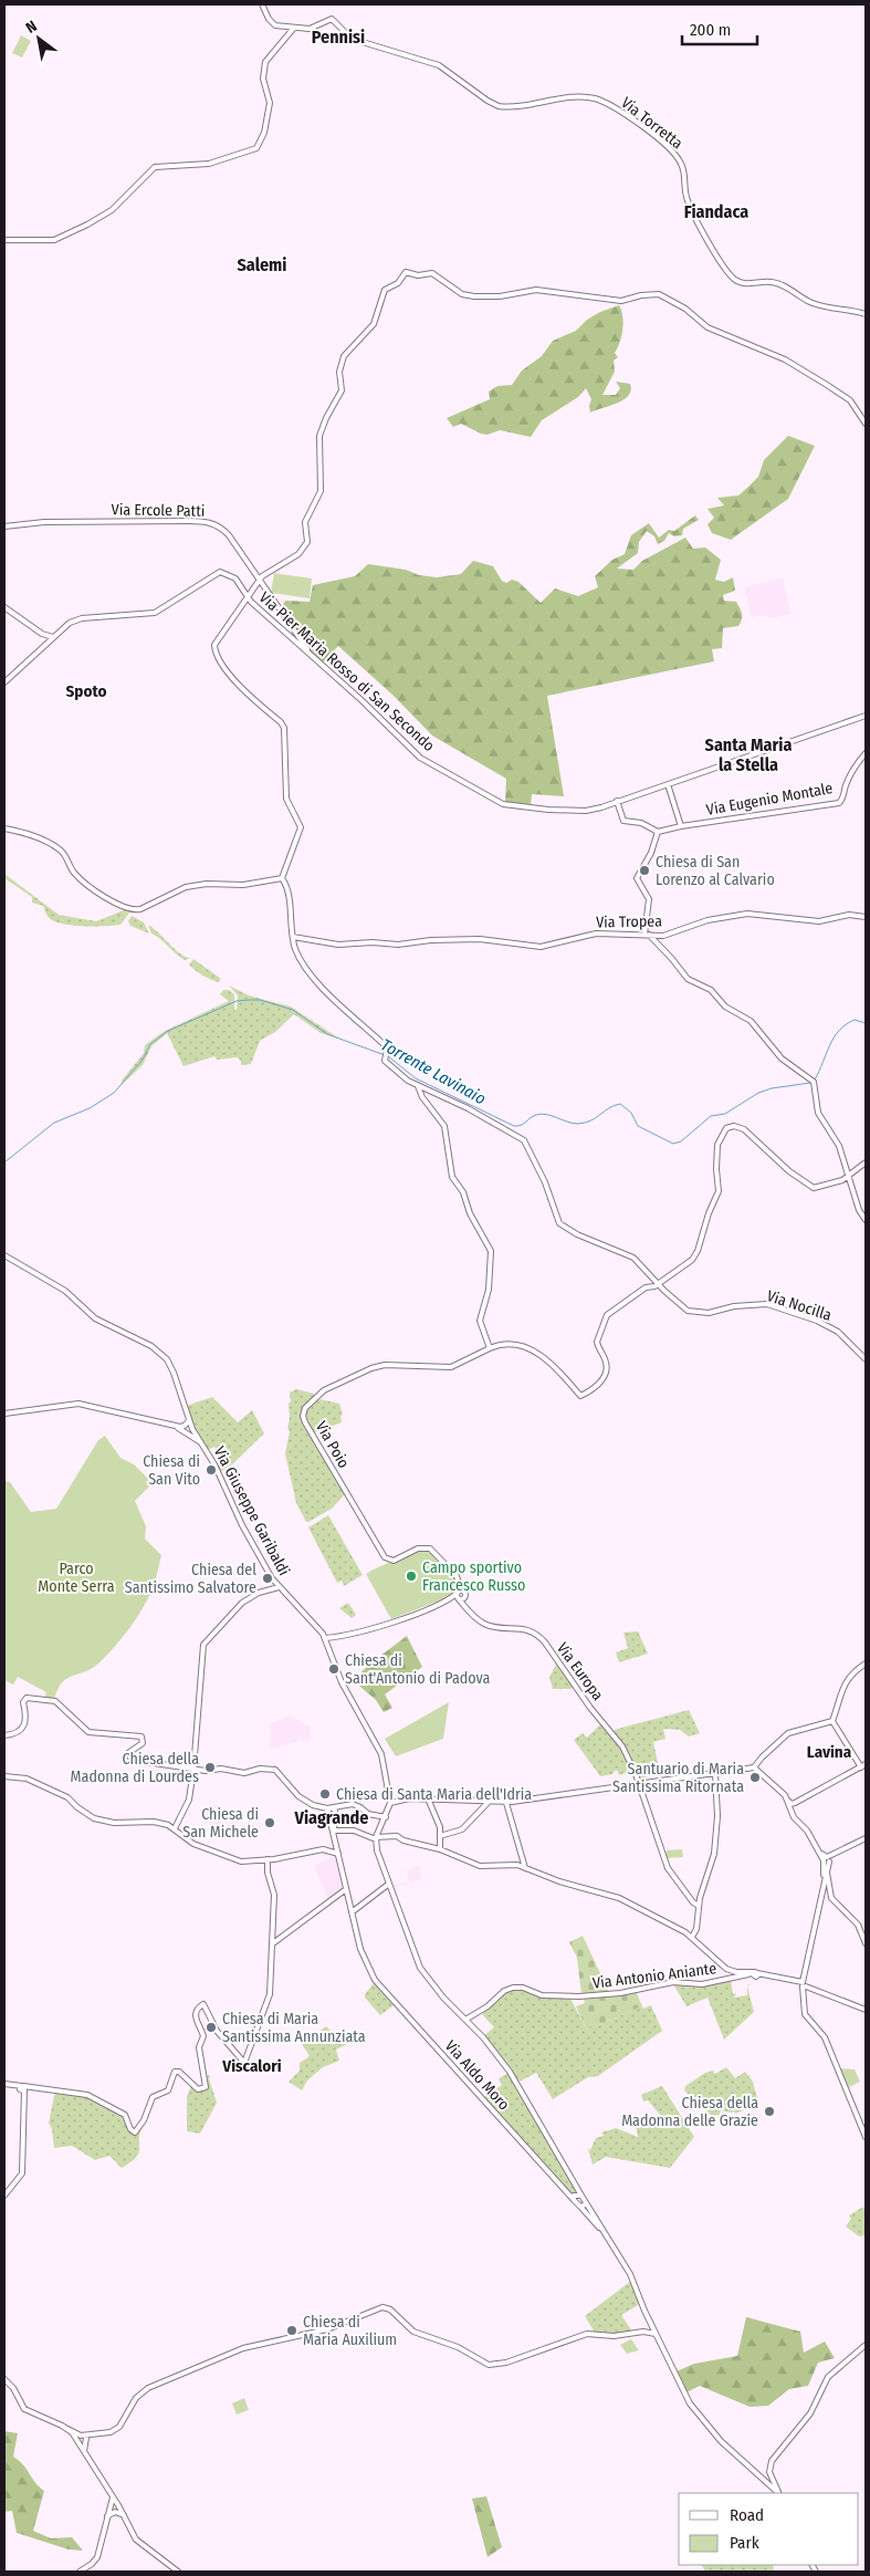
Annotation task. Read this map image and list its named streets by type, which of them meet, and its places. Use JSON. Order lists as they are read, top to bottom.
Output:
{
  "streets": {
    "street": [
      "Via Torretta",
      "Via Ercole Patti",
      "Via Pier Maria Rosso di San Secondo",
      "Via Eugenio Montale",
      "Via Tropea",
      "Via Nocilla",
      "Via Poio",
      "Via Giuseppe Garibaldi",
      "Via Europa",
      "Via Antonio Aniante",
      "Via Aldo Moro"
    ]
  },
  "crossings": [
    ["Via Ercole Patti", "Via Pier Maria Rosso di San Secondo"],
    ["Via Tropea", "Via Nocilla"]
  ],
  "districts": [
    "Pennisi",
    "Fiandaca",
    "Salemi",
    "Spoto",
    "Santa Maria la Stella",
    "Lavina",
    "Viagrande",
    "Viscalori"
  ],
  "water": ["Torrente Lavinaio"],
  "parks": ["Parco Monte Serra"],
  "places": [
    "Chiesa di San Lorenzo al Calvario",
    "Chiesa di San Vito",
    "Campo sportivo Francesco Russo",
    "Chiesa del Santissimo Salvatore",
    "Chiesa di Sant'Antonio di Padova",
    "Chiesa della Madonna di Lourdes",
    "Santuario di Maria Santissima Ritornata",
    "Chiesa di Santa Maria dell'Idria",
    "Chiesa di San Michele",
    "Chiesa di Maria Santissima Annunziata",
    "Chiesa della Madonna delle Grazie",
    "Chiesa di Maria Auxilium"
  ],
  "legend": ["Road", "Park"],
  "scale_bar": "200 m",
  "north": "top left"
}
